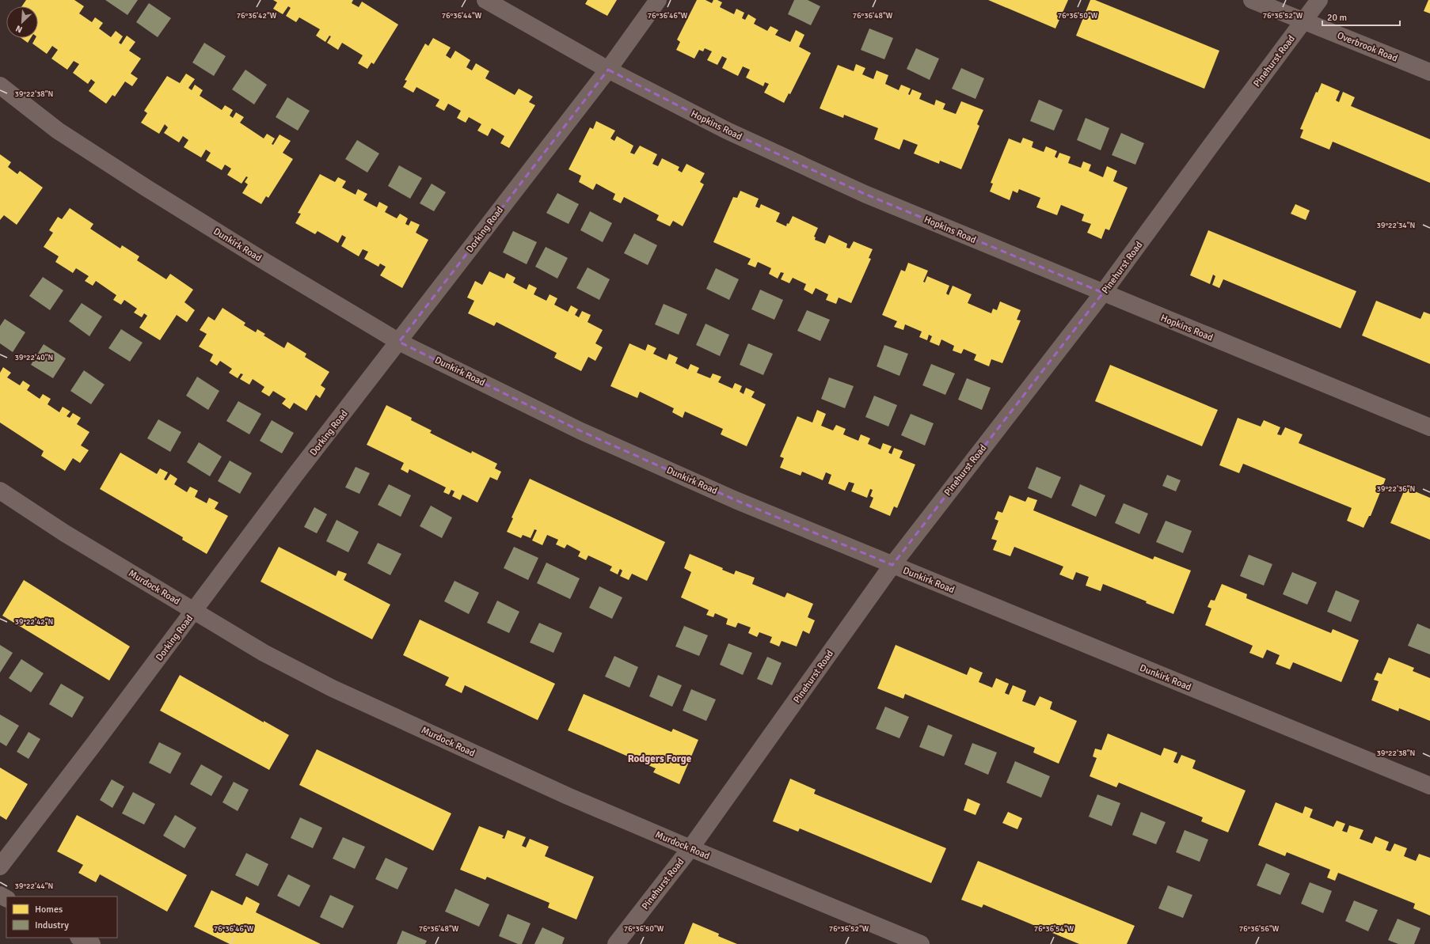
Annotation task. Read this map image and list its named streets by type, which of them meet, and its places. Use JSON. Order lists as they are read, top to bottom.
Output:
{
  "streets": {
    "street": [
      "Overbrook Road",
      "Pinehurst Road",
      "Hopkins Road",
      "Dorking Road",
      "Dunkirk Road",
      "Murdock Road"
    ]
  },
  "crossings": [
    ["Overbrook Road", "Pinehurst Road"],
    ["Pinehurst Road", "Hopkins Road"],
    ["Pinehurst Road", "Dunkirk Road"],
    ["Pinehurst Road", "Murdock Road"],
    ["Hopkins Road", "Dorking Road"],
    ["Dorking Road", "Dunkirk Road"],
    ["Dorking Road", "Murdock Road"]
  ],
  "districts": ["Rodgers Forge"],
  "legend": ["Homes", "Industry"],
  "scale_bar": "20 m",
  "north": "bottom left",
  "coordinates": [
    "76°36'42\"W",
    "76°36'44\"W",
    "76°36'46\"W",
    "76°36'48\"W",
    "76°36'50\"W",
    "76°36'52\"W",
    "39°22'38\"N",
    "39°22'34\"N",
    "39°22'40\"N",
    "39°22'36\"N",
    "39°22'42\"N",
    "39°22'44\"N",
    "76°36'54\"W",
    "76°36'56\"W"
  ]
}
